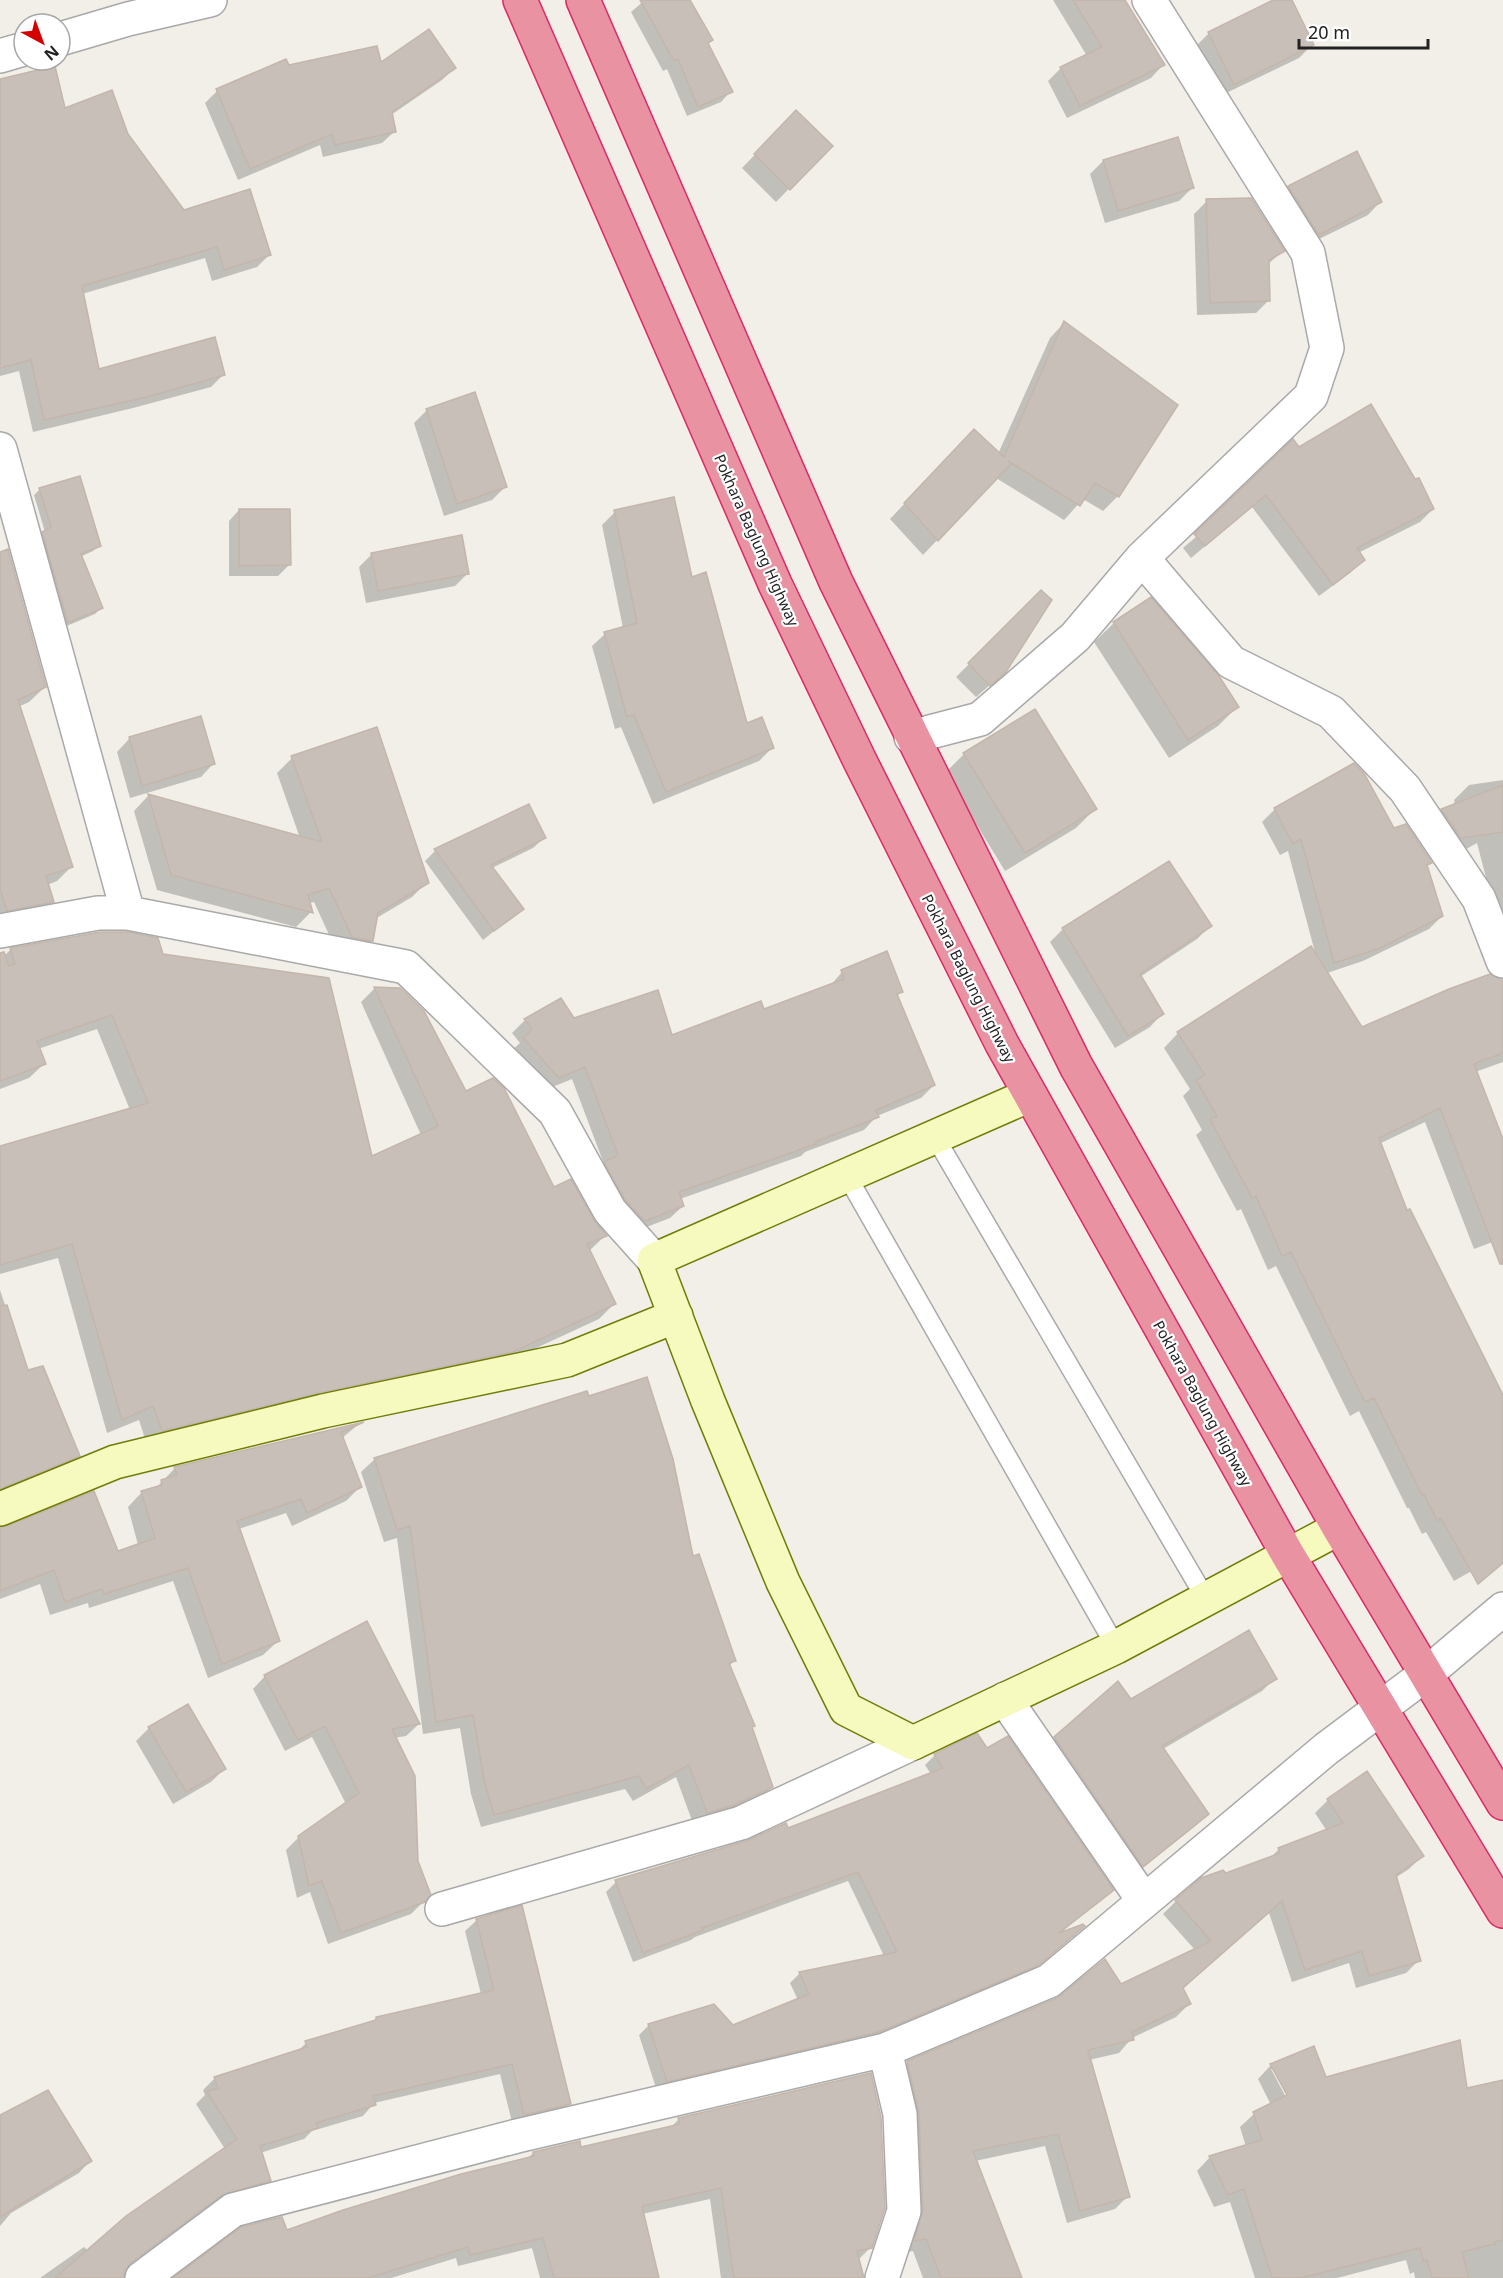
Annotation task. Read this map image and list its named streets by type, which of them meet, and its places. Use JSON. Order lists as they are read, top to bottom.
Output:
{
  "streets": {
    "highway": ["Pokhara Baglung Highway"]
  },
  "scale_bar": "20 m",
  "north": "bottom right"
}
